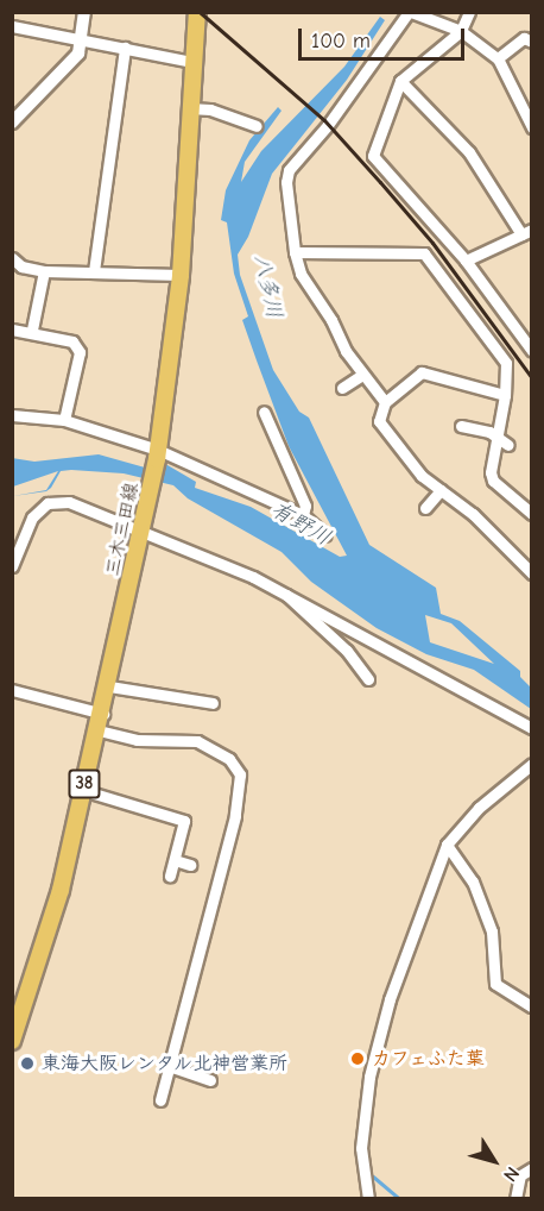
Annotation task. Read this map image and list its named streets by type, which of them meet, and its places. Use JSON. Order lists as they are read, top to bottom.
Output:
{
  "streets": {
    "main road": ["三木三田線", "38"]
  },
  "water": ["八多川", "有野川"],
  "places": ["カフェふた葉", "東海大阪レンタル北神営業所"],
  "scale_bar": "100 m",
  "north": "bottom right"
}
